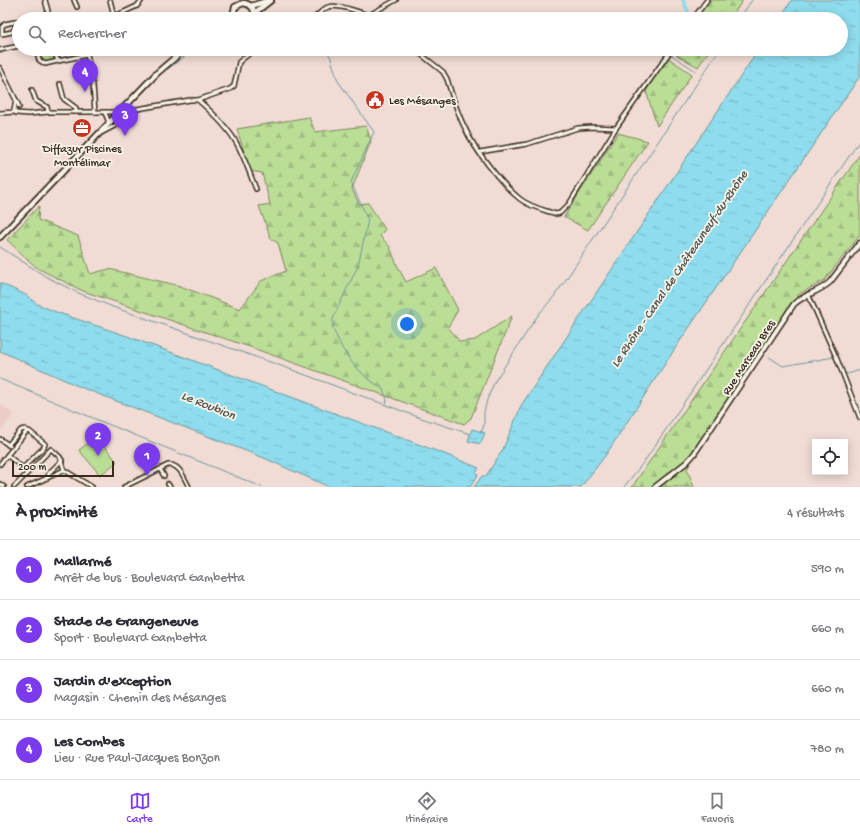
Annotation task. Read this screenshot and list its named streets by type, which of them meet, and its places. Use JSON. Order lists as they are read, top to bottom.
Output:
{
  "streets": {
    "street": ["Rue Marceau Bres"]
  },
  "water": ["Le Rhône - Canal de Châteauneuf-du-Rhône", "Le Roubion"],
  "places": {
    "public building": ["Les Mésanges"],
    "office": ["Diffazur Piscines Montélimar"]
  },
  "scale_bar": "200 m",
  "page": {
    "search": "Rechercher",
    "pins": [
      "4",
      "3",
      "2",
      "1"
    ],
    "scale": "200 m",
    "heading": ["À proximité", "4 résultats"],
    "list": [
      {
        "mark": "1",
        "name": "Mallarmé",
        "note": "Arrêt de bus · Boulevard Gambetta",
        "value": "590 m"
      },
      {
        "mark": "2",
        "name": "Stade de Grangeneuve",
        "note": "Sport · Boulevard Gambetta",
        "value": "660 m"
      },
      {
        "mark": "3",
        "name": "Jardin d'exception",
        "note": "Magasin · Chemin des Mésanges",
        "value": "660 m"
      },
      {
        "mark": "4",
        "name": "Les Combes",
        "note": "Lieu · Rue Paul-Jacques Bonzon",
        "value": "780 m"
      }
    ],
    "nav": ["Carte", "Itinéraire", "Favoris"]
  }
}
